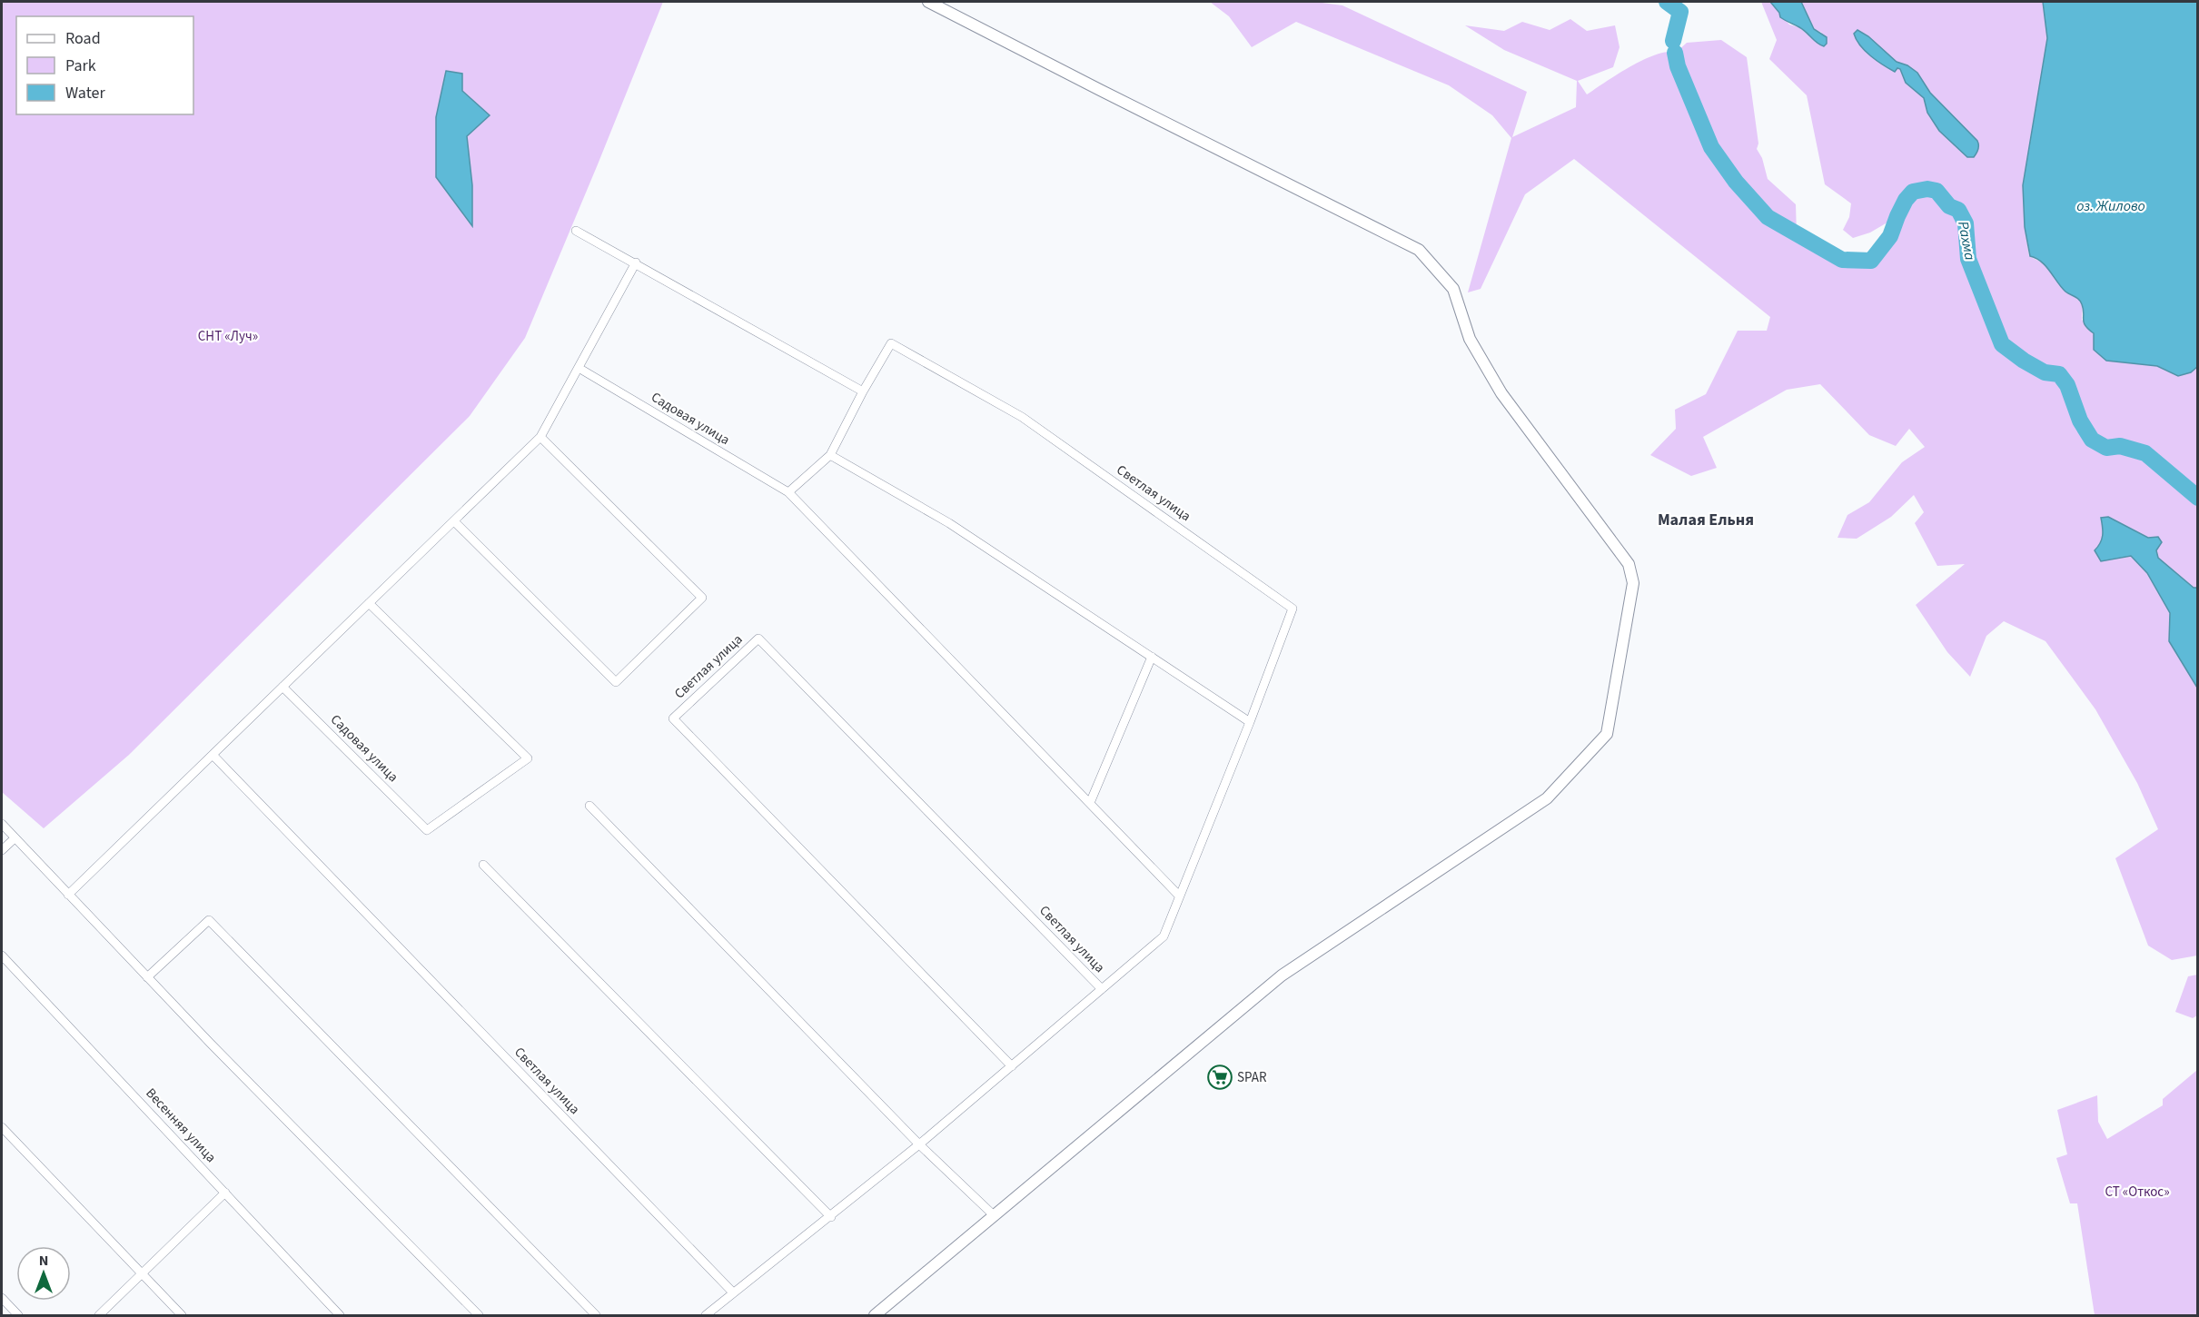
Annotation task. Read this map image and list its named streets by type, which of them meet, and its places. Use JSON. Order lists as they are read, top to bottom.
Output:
{
  "streets": {
    "street": ["Садовая улица", "Светлая улица", "Весенняя улица"]
  },
  "districts": ["Малая Ельня"],
  "water": ["оз. Жилово", "Рахма"],
  "parks": ["СНТ «Луч»", "СТ «Откос»"],
  "places": {
    "supermarket": ["SPAR"]
  },
  "legend": ["Road", "Park", "Water"],
  "north": "top"
}
